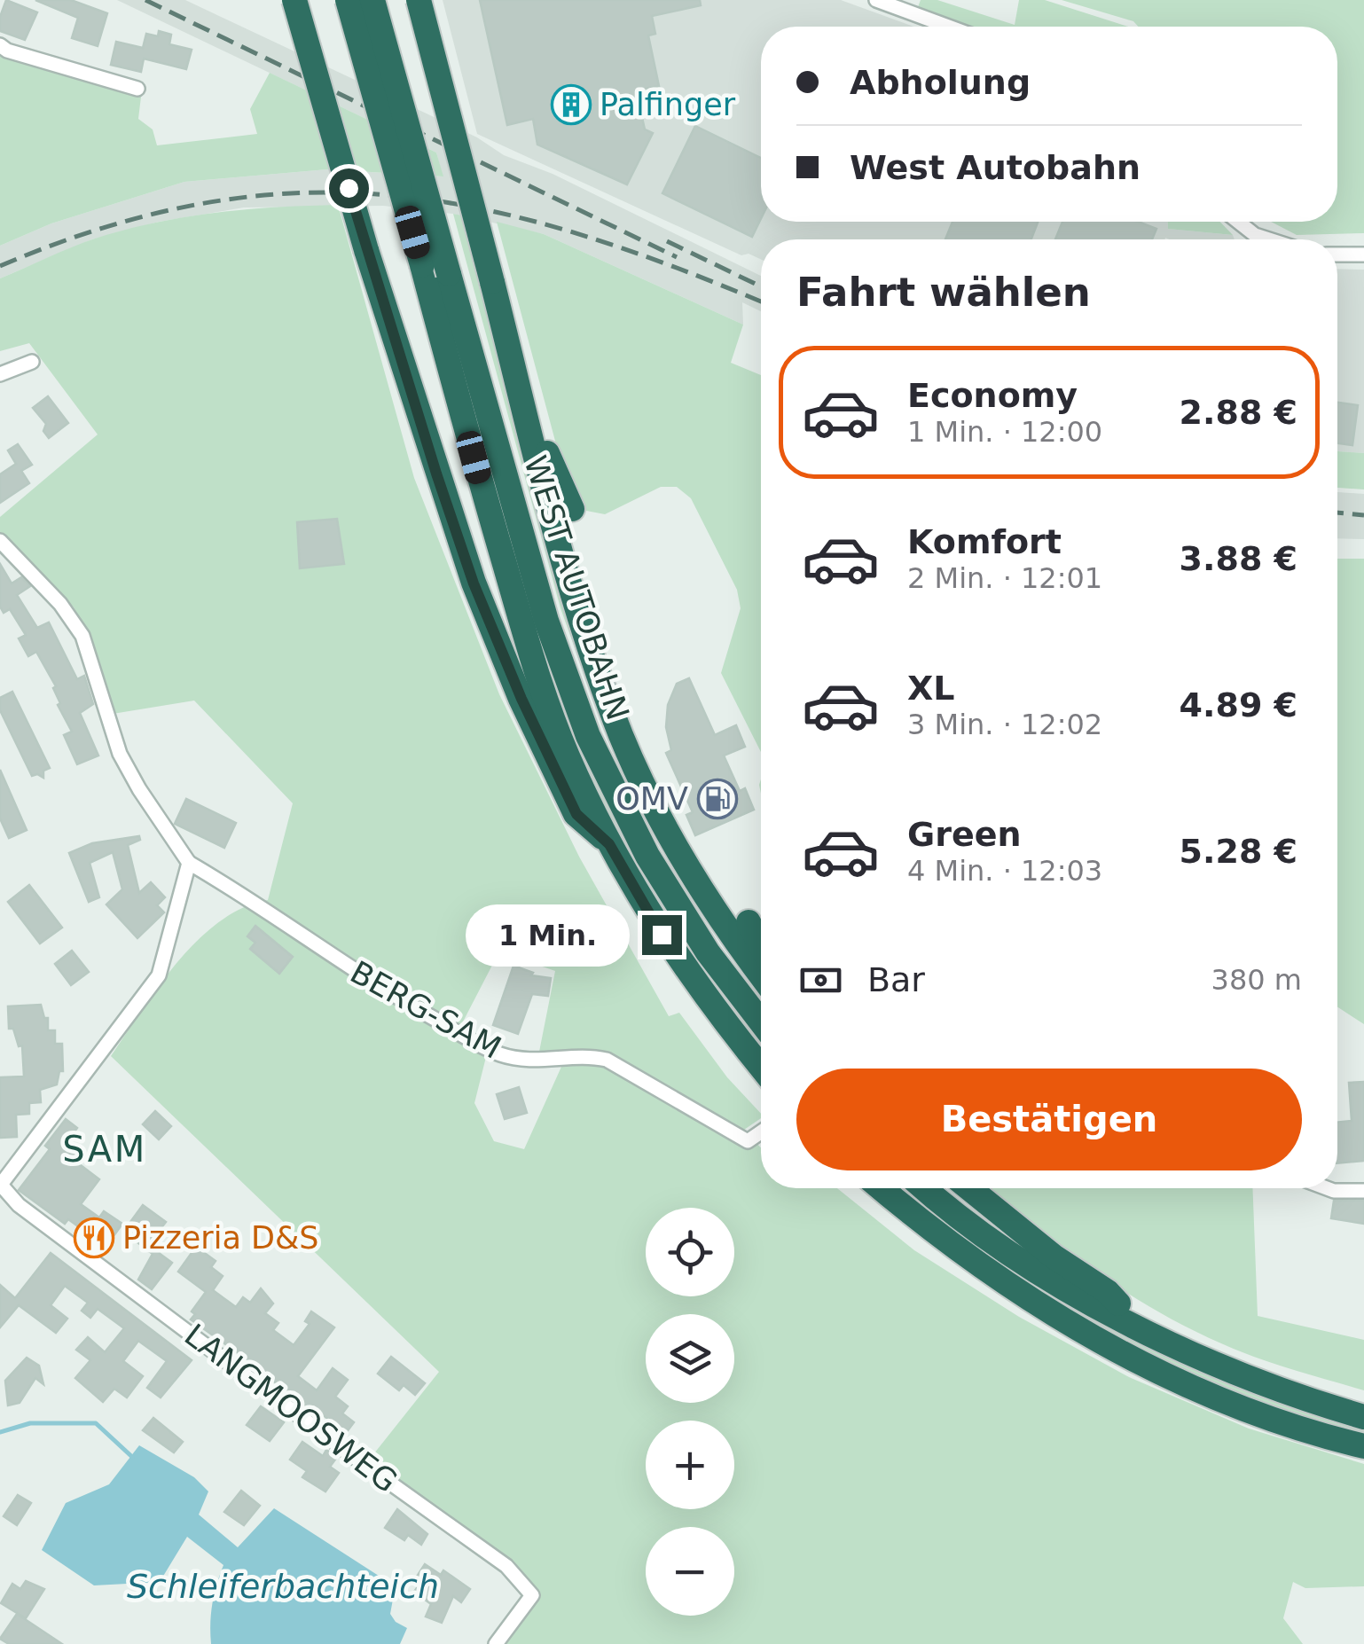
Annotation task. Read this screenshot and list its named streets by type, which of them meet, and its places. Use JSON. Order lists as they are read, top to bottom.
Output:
{
  "streets": {
    "highway": ["WEST AUTOBAHN"],
    "street": ["BERG-SAM", "LANGMOOSWEG"]
  },
  "districts": ["SAM"],
  "water": ["Schleiferbachteich"],
  "places": {
    "building": ["Palfinger"],
    "fuel station": ["OMV"],
    "restaurant": ["Pizzeria D&S"]
  },
  "page": {
    "banner": ["Abholung", "West Autobahn"],
    "heading": "Fahrt wählen",
    "list": [
      {
        "name": "Economy",
        "note": "1 Min. · 12:00",
        "value": "2.88 €"
      },
      {
        "name": "Komfort",
        "note": "2 Min. · 12:01",
        "value": "3.88 €"
      },
      {
        "name": "XL",
        "note": "3 Min. · 12:02",
        "value": "4.89 €"
      },
      {
        "name": "Green",
        "note": "4 Min. · 12:03",
        "value": "5.28 €"
      }
    ],
    "bubble": "1 Min.",
    "pay": ["Bar", "380 m"],
    "buttons": "Bestätigen",
    "map_buttons": ["+", "−"]
  }
}
